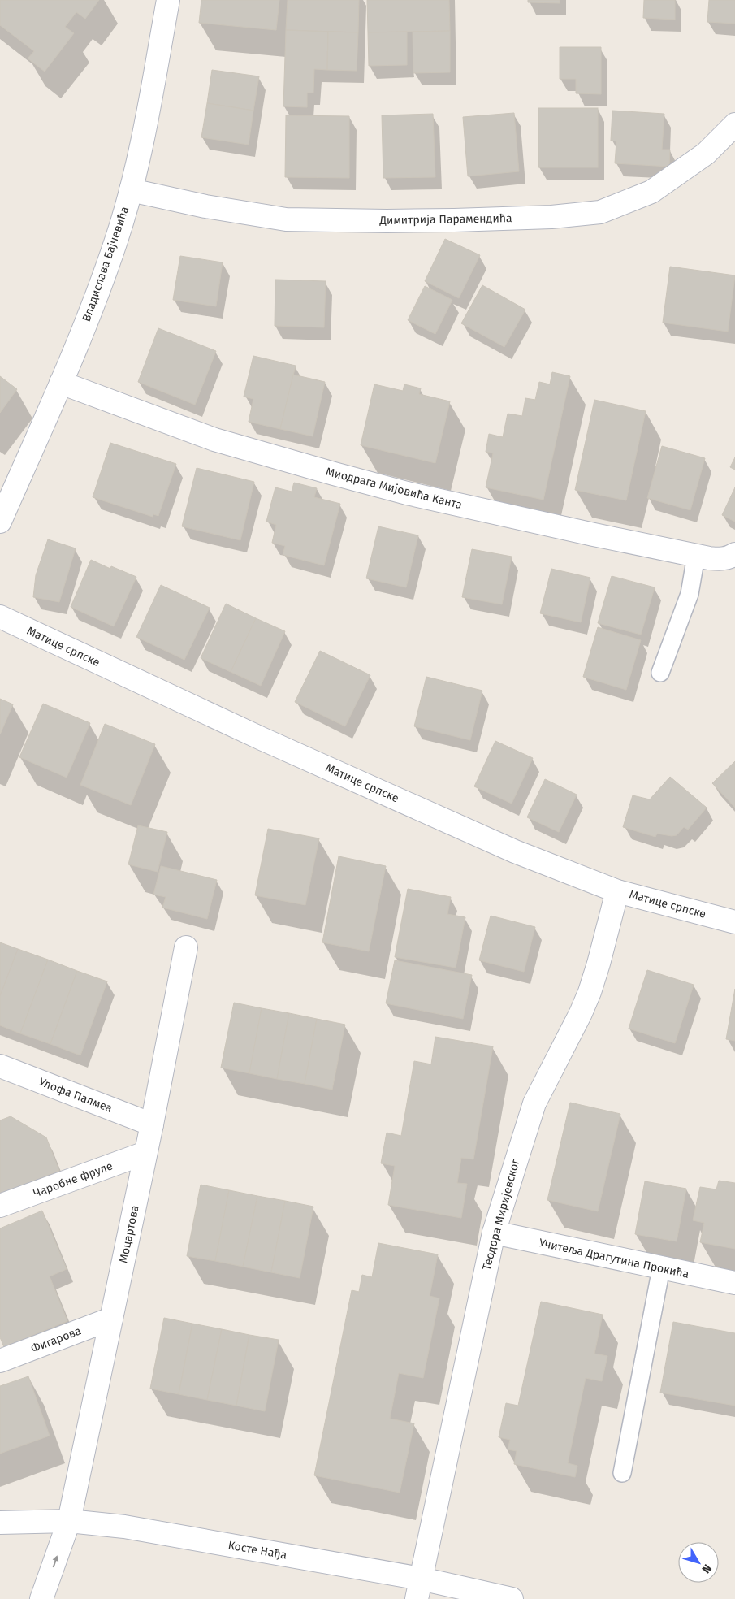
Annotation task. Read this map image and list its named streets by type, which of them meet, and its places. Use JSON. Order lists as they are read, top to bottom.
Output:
{
  "streets": {
    "street": [
      "Димитрија Парамендића",
      "Владислава Бајчевића",
      "Миодрага Мијовића Канта",
      "Матице српске",
      "Улофа Палмеа",
      "Чаробне фруле",
      "Теодора Миријевског",
      "Моцартова",
      "Учитеља Драгутина Прокића",
      "Фигарова",
      "Косте Нађа"
    ]
  },
  "crossings": [
    ["Димитрија Парамендића", "Владислава Бајчевића"],
    ["Владислава Бајчевића", "Миодрага Мијовића Канта"],
    ["Матице српске", "Теодора Миријевског"],
    ["Улофа Палмеа", "Моцартова"],
    ["Чаробне фруле", "Моцартова"],
    ["Теодора Миријевског", "Учитеља Драгутина Прокића"],
    ["Теодора Миријевског", "Косте Нађа"],
    ["Моцартова", "Фигарова"],
    ["Моцартова", "Косте Нађа"]
  ],
  "north": "bottom right"
}
